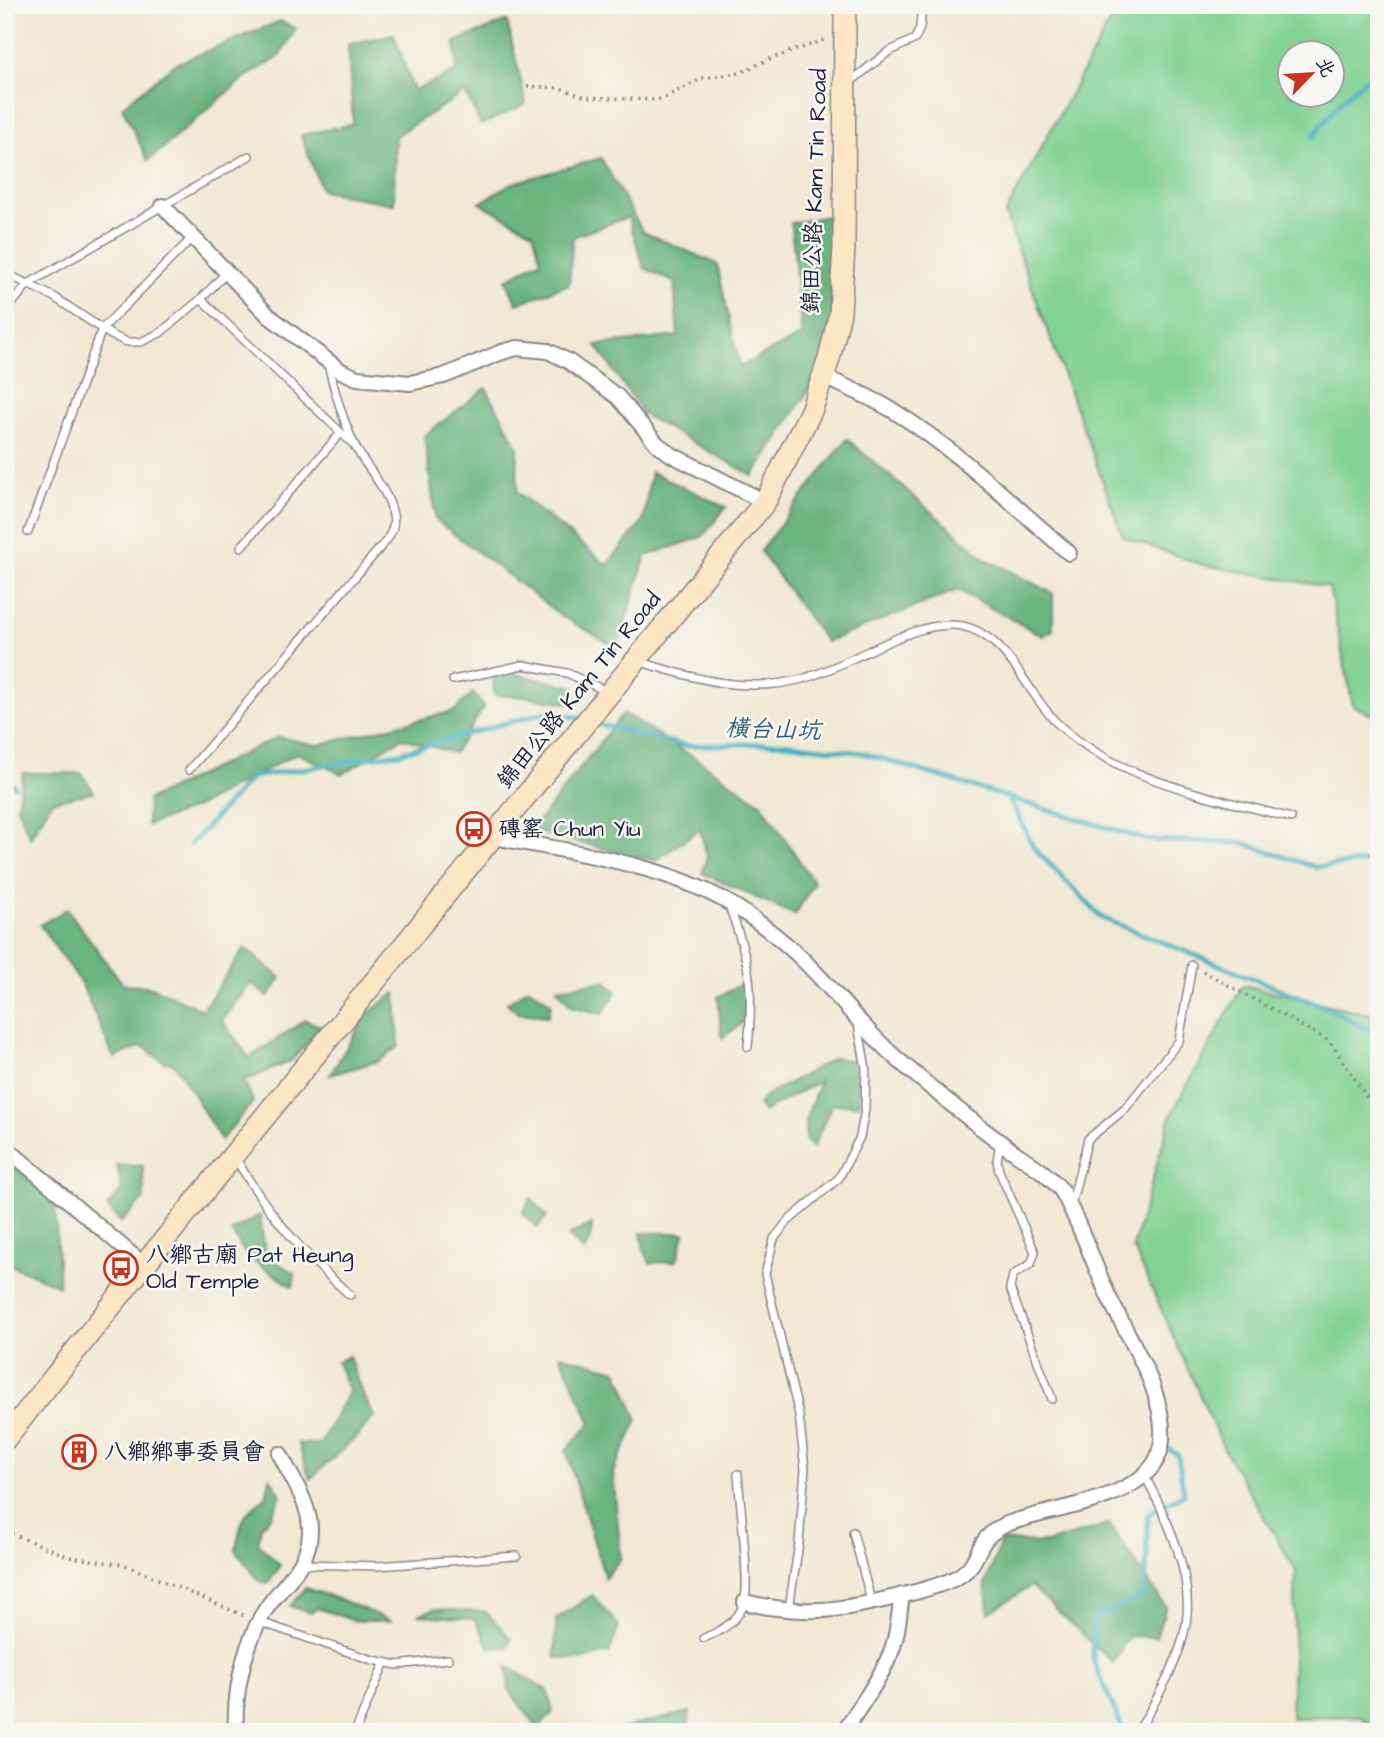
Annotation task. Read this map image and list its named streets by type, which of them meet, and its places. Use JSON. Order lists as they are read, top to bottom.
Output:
{
  "streets": {
    "main road": ["錦田公路 Kam Tin Road"]
  },
  "water": ["橫台山坑"],
  "places": {
    "bus stop": ["磚窰 Chun Yiu", "八鄉古廟 Pat Heung Old Temple"],
    "building": ["八鄉鄉事委員會"]
  },
  "north": "top right"
}
